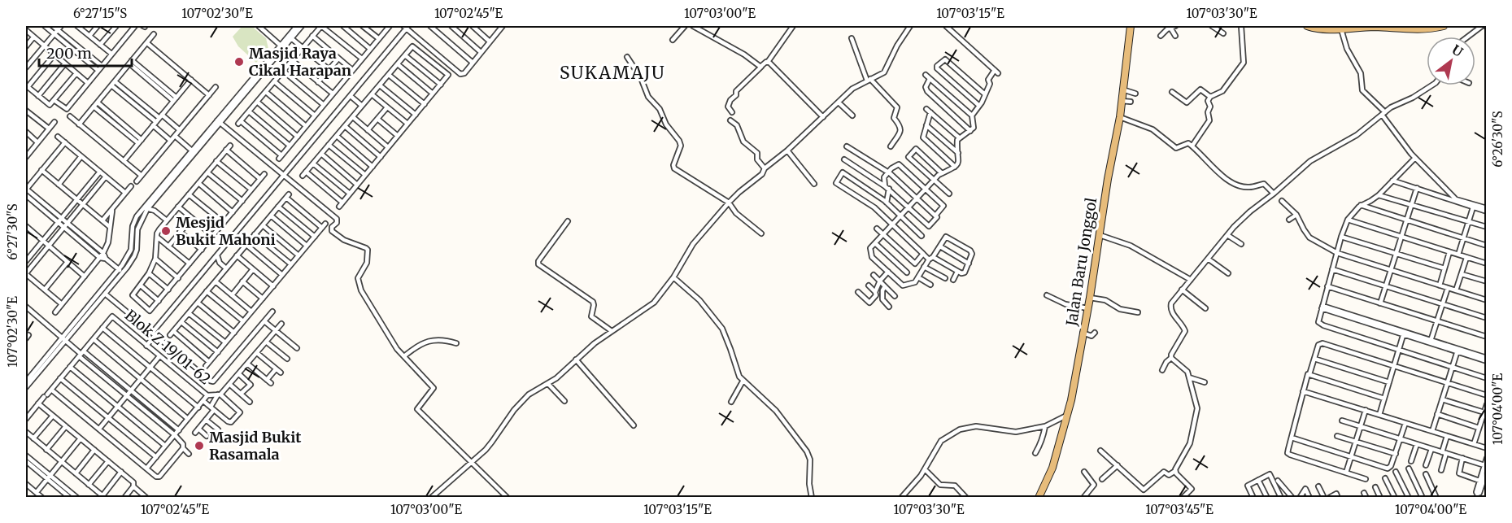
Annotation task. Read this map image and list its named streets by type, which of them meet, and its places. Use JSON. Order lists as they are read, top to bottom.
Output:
{
  "streets": {
    "main road": ["Jalan Baru Jonggol"],
    "street": ["Blok Z 19/01-62"]
  },
  "districts": ["SUKAMAJU"],
  "places": ["Masjid Raya Cikal Harapan", "Mesjid Bukit Mahoni", "Masjid Bukit Rasamala"],
  "scale_bar": "200 m",
  "north": "top right",
  "coordinates": [
    "6°27'15\"S",
    "107°02'30\"E",
    "107°02'45\"E",
    "107°03'00\"E",
    "107°03'15\"E",
    "107°03'30\"E",
    "6°26'30\"S",
    "6°27'30\"S",
    "107°04'00\"E",
    "107°03'45\"E"
  ]
}
